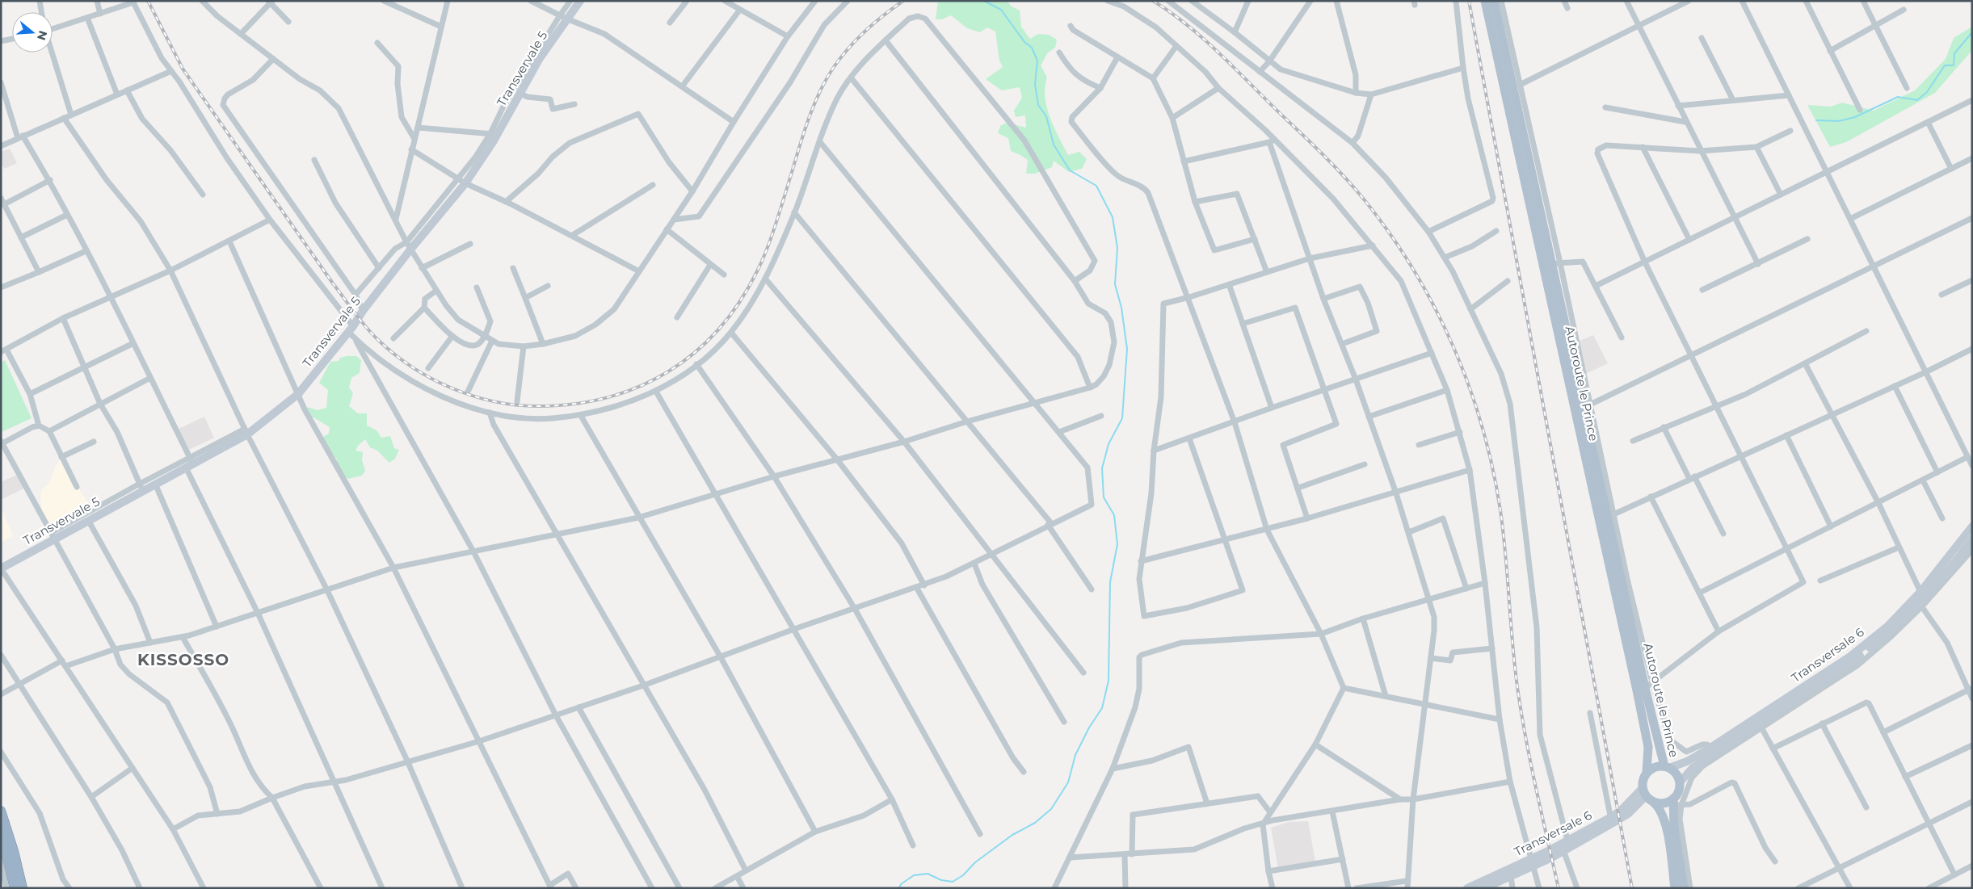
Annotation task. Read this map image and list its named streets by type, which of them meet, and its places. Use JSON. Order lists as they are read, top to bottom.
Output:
{
  "streets": {
    "main road": ["Transvervale 5", "Autoroute le Prince", "Transversale 6"]
  },
  "crossings": [
    ["Autoroute le Prince", "Transversale 6"]
  ],
  "districts": ["KISSOSSO"],
  "north": "right"
}
